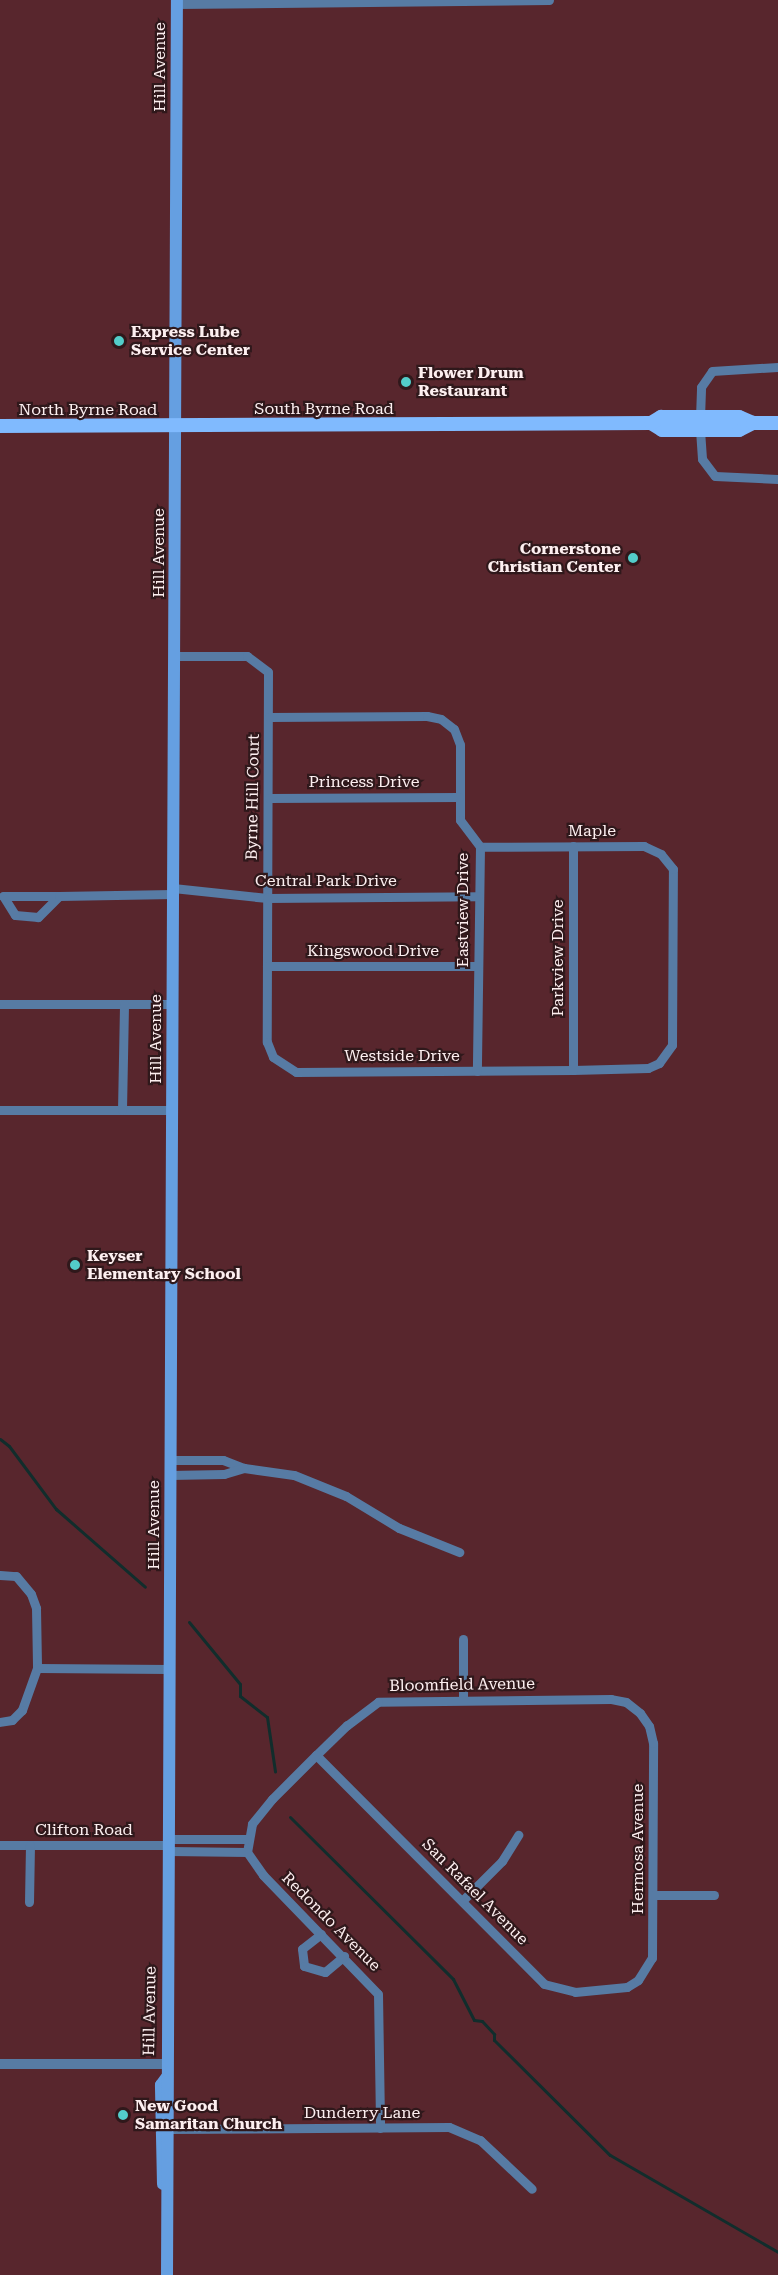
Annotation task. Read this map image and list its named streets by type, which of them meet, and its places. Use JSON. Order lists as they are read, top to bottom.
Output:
{
  "streets": {
    "main road": ["Hill Avenue", "South Byrne Road", "North Byrne Road"],
    "street": [
      "Princess Drive",
      "Byrne Hill Court",
      "Maple",
      "Central Park Drive",
      "Eastview Drive",
      "Kingswood Drive",
      "Parkview Drive",
      "Westside Drive",
      "Bloomfield Avenue",
      "Clifton Road",
      "Hermosa Avenue",
      "San Rafael Avenue",
      "Redondo Avenue",
      "Dunderry Lane"
    ]
  },
  "crossings": [
    ["Hill Avenue", "South Byrne Road"],
    ["Hill Avenue", "North Byrne Road"],
    ["Hill Avenue", "Byrne Hill Court"],
    ["Hill Avenue", "Central Park Drive"],
    ["Hill Avenue", "Clifton Road"],
    ["Hill Avenue", "Dunderry Lane"],
    ["South Byrne Road", "North Byrne Road"],
    ["Princess Drive", "Byrne Hill Court"],
    ["Princess Drive", "Eastview Drive"],
    ["Byrne Hill Court", "Central Park Drive"],
    ["Byrne Hill Court", "Eastview Drive"],
    ["Byrne Hill Court", "Kingswood Drive"],
    ["Byrne Hill Court", "Westside Drive"],
    ["Maple", "Eastview Drive"],
    ["Maple", "Parkview Drive"],
    ["Maple", "Westside Drive"],
    ["Central Park Drive", "Eastview Drive"],
    ["Eastview Drive", "Kingswood Drive"],
    ["Eastview Drive", "Westside Drive"],
    ["Parkview Drive", "Westside Drive"],
    ["Bloomfield Avenue", "Hermosa Avenue"],
    ["Bloomfield Avenue", "San Rafael Avenue"],
    ["Bloomfield Avenue", "Redondo Avenue"],
    ["Hermosa Avenue", "San Rafael Avenue"],
    ["Redondo Avenue", "Dunderry Lane"]
  ],
  "places": [
    "Express Lube Service Center",
    "Flower Drum Restaurant",
    "Cornerstone Christian Center",
    "Keyser Elementary School",
    "New Good Samaritan Church"
  ]
}
